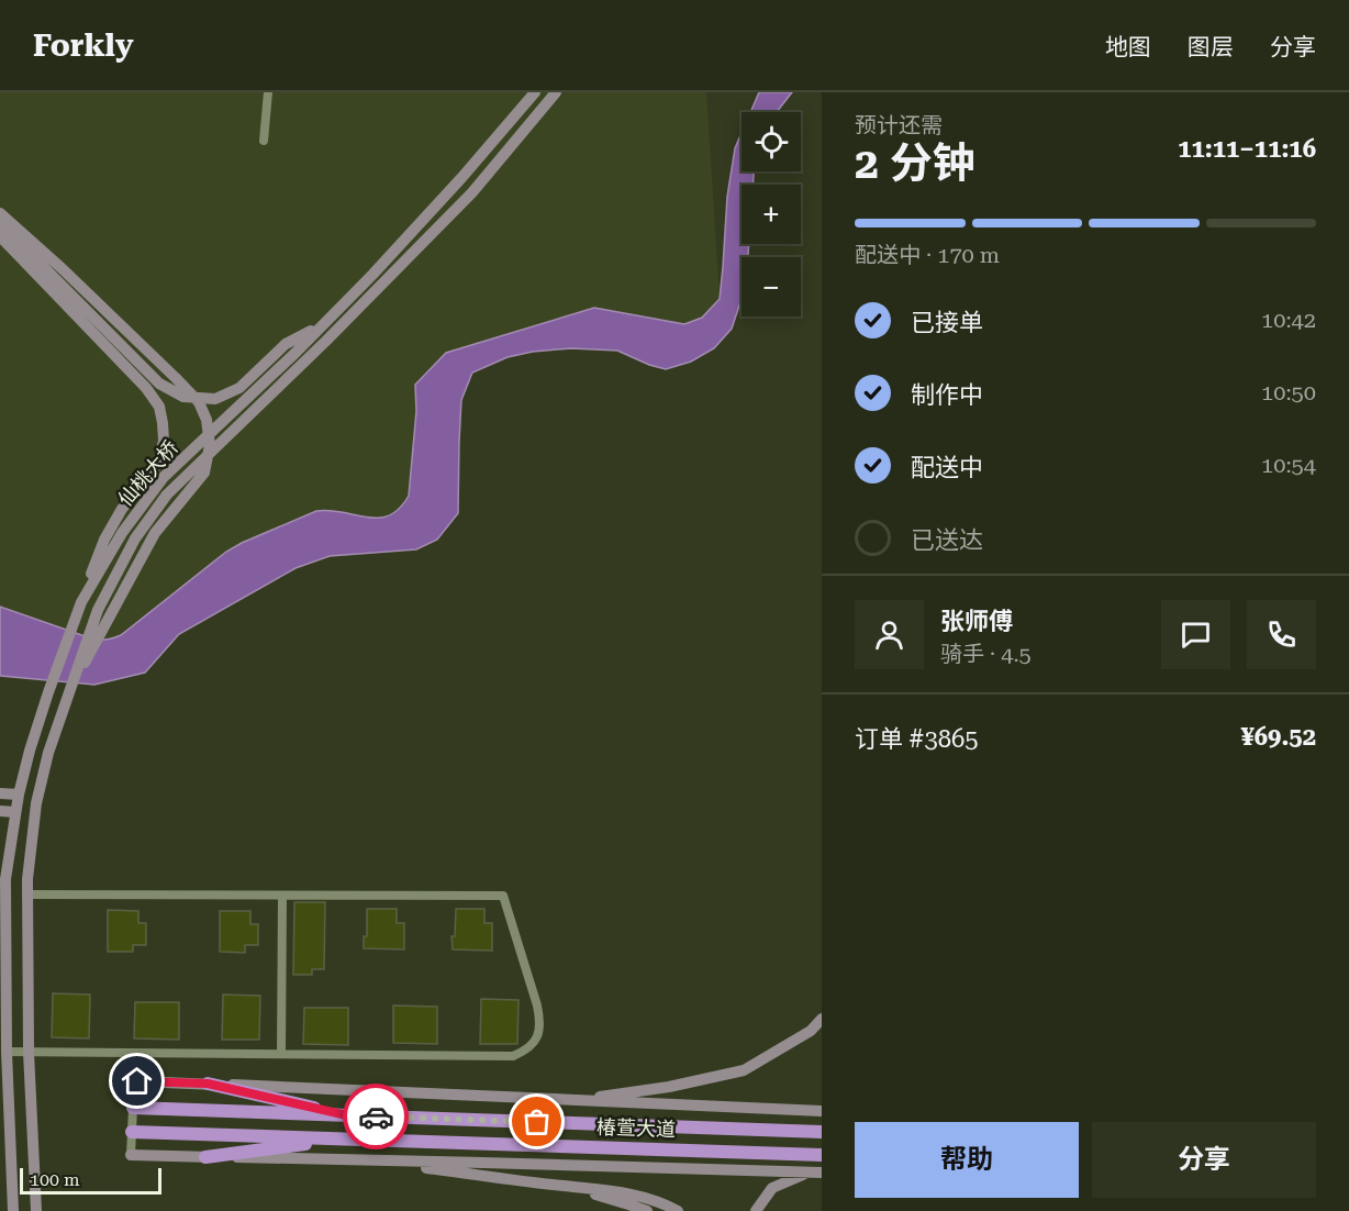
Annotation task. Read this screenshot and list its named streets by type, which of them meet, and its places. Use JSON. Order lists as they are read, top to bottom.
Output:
{
  "streets": {
    "highway": ["椿萱大道"],
    "main road": ["仙桃大桥"]
  },
  "scale_bar": "100 m",
  "page": {
    "header": "Forkly",
    "nav": ["地图", "图层", "分享"],
    "heading": ["2 分钟", "预计还需", "11:11–11:16"],
    "panel": [
      "张师傅",
      "骑手 · 4.5",
      "订单 #3865",
      "¥69.52"
    ],
    "map_buttons": ["+", "−"],
    "bar": "配送中 · 170 m",
    "list": [
      ["已接单", "10:42"],
      ["制作中", "10:50"],
      ["配送中", "10:54"],
      "已送达"
    ],
    "buttons": ["帮助", "分享"],
    "scale": "100 m"
  }
}
